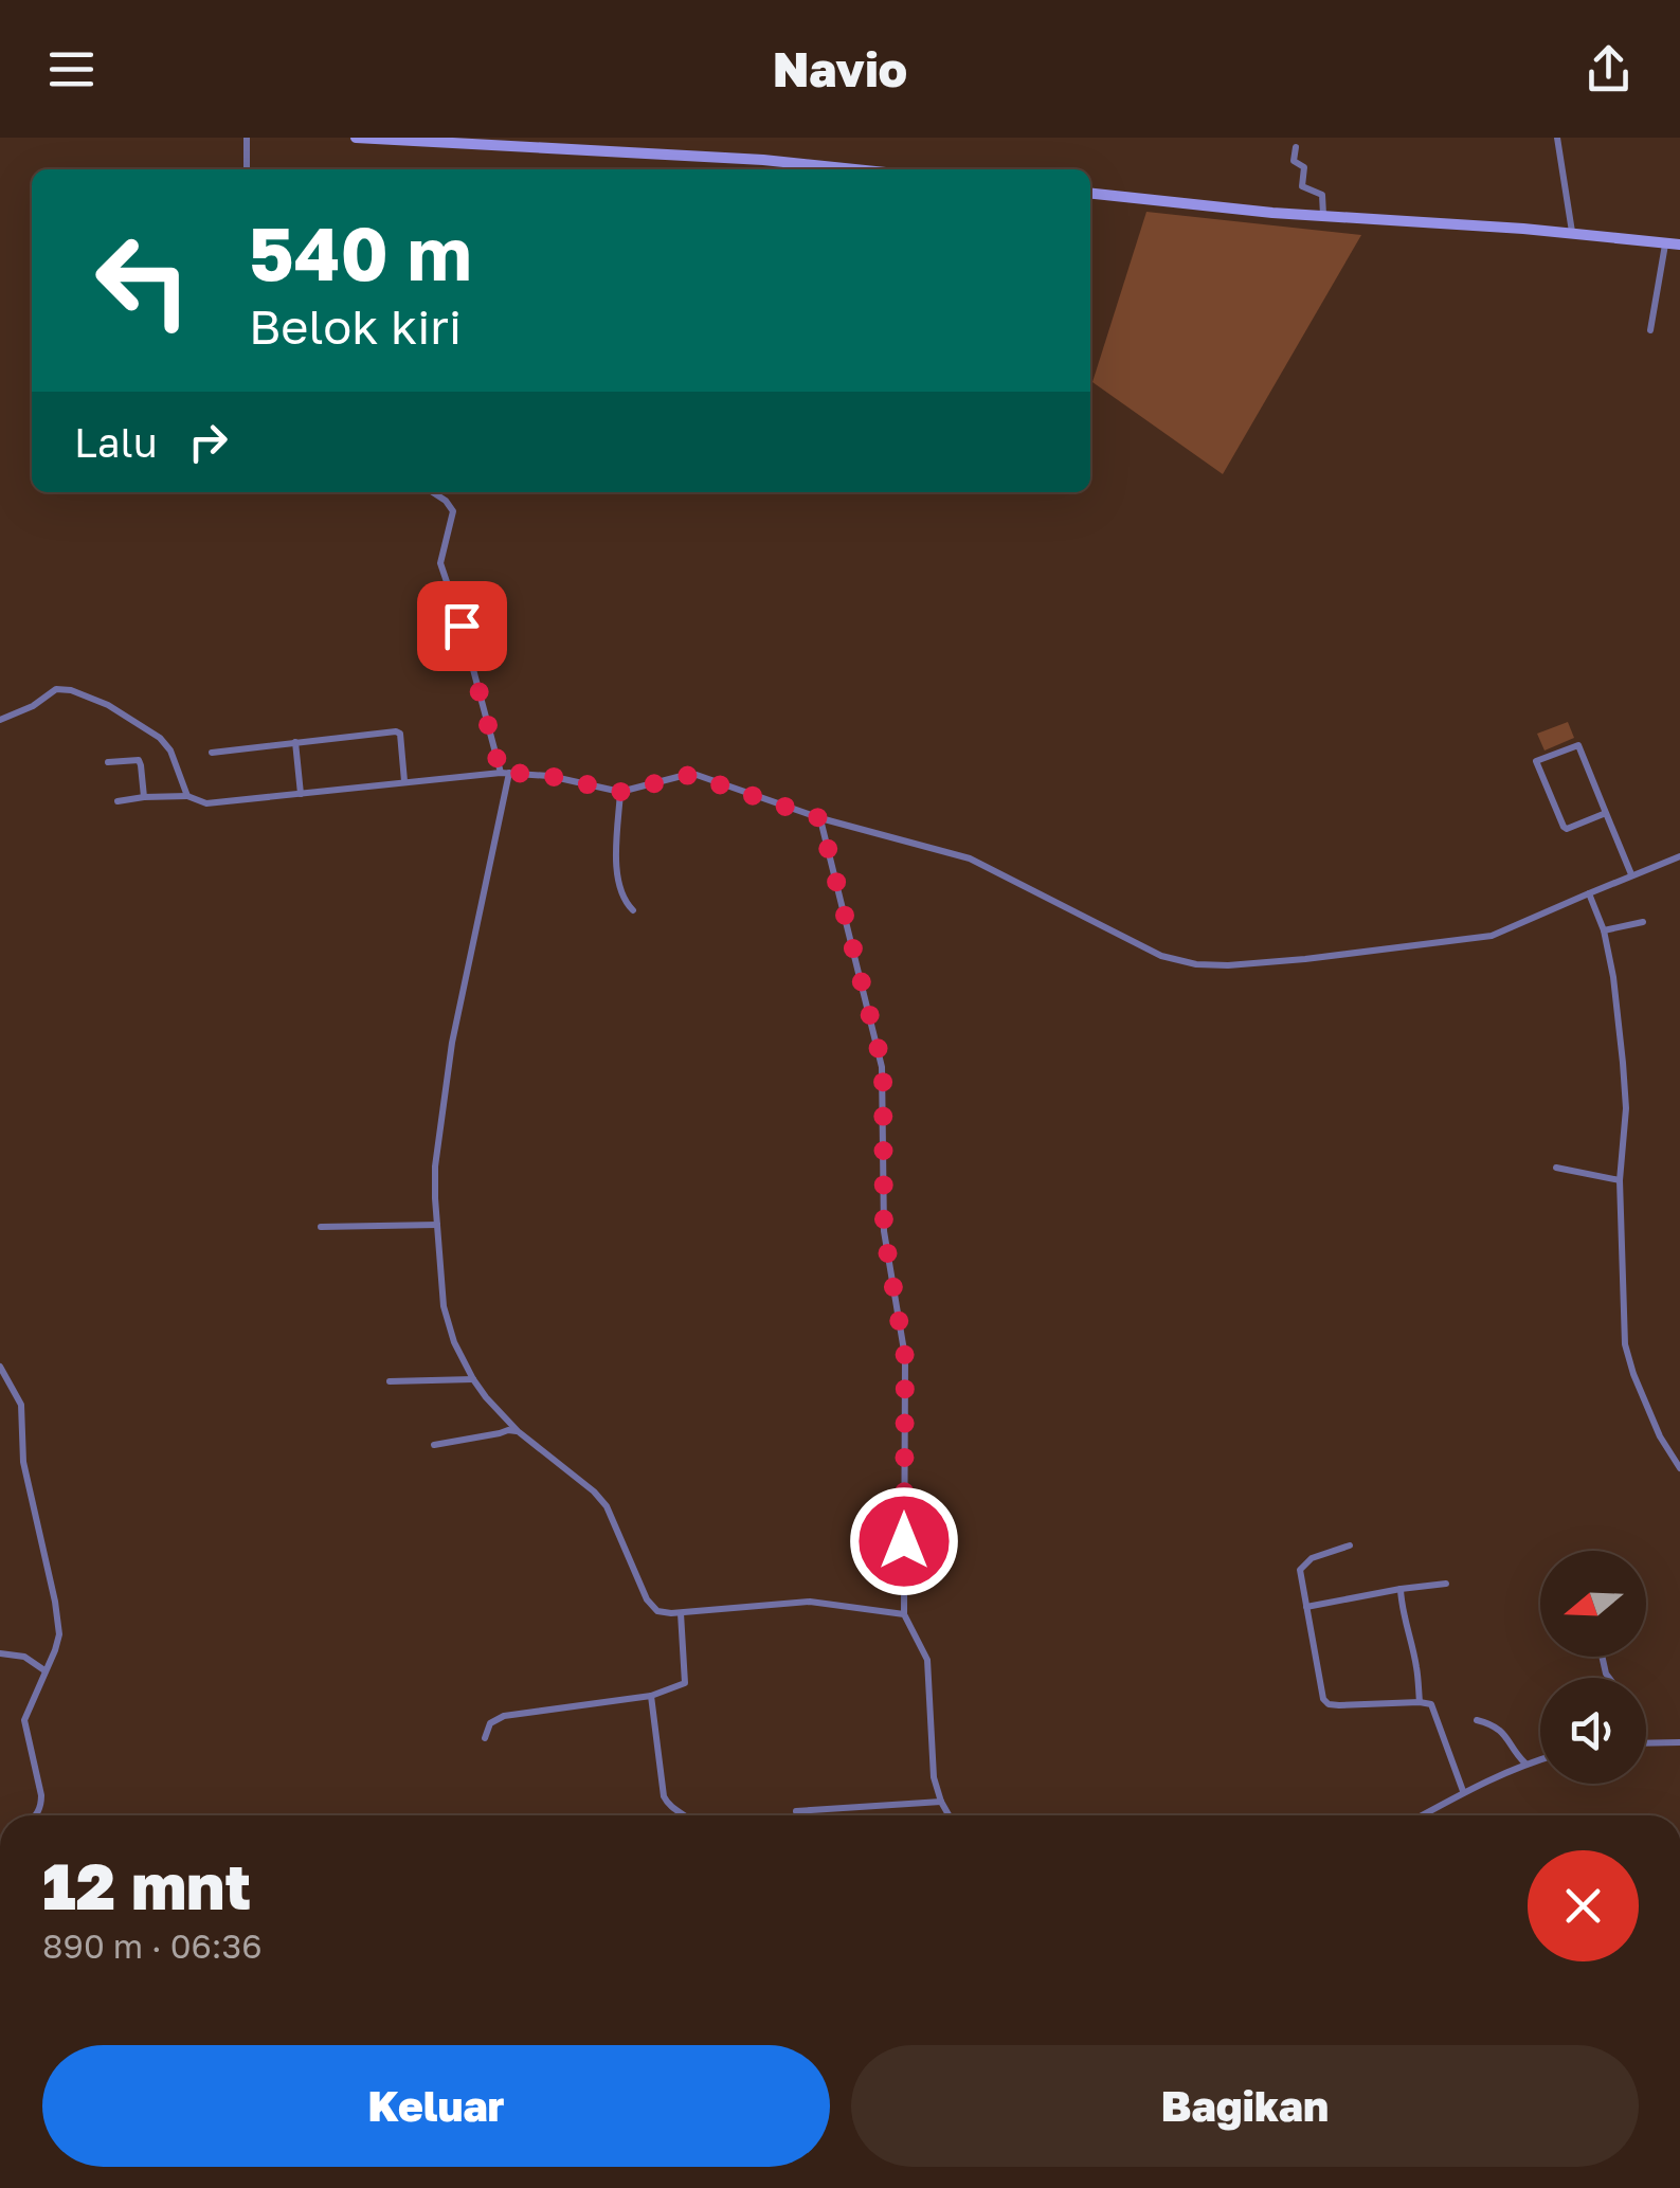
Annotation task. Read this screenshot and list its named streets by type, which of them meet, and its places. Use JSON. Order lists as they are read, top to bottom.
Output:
{
  "north": "left",
  "page": {
    "header": "Navio",
    "turn": ["540 m", "Belok kiri"],
    "then": "Lalu",
    "heading": ["12 mnt", "890 m · 06:36"],
    "buttons": ["Keluar", "Bagikan"]
  }
}
